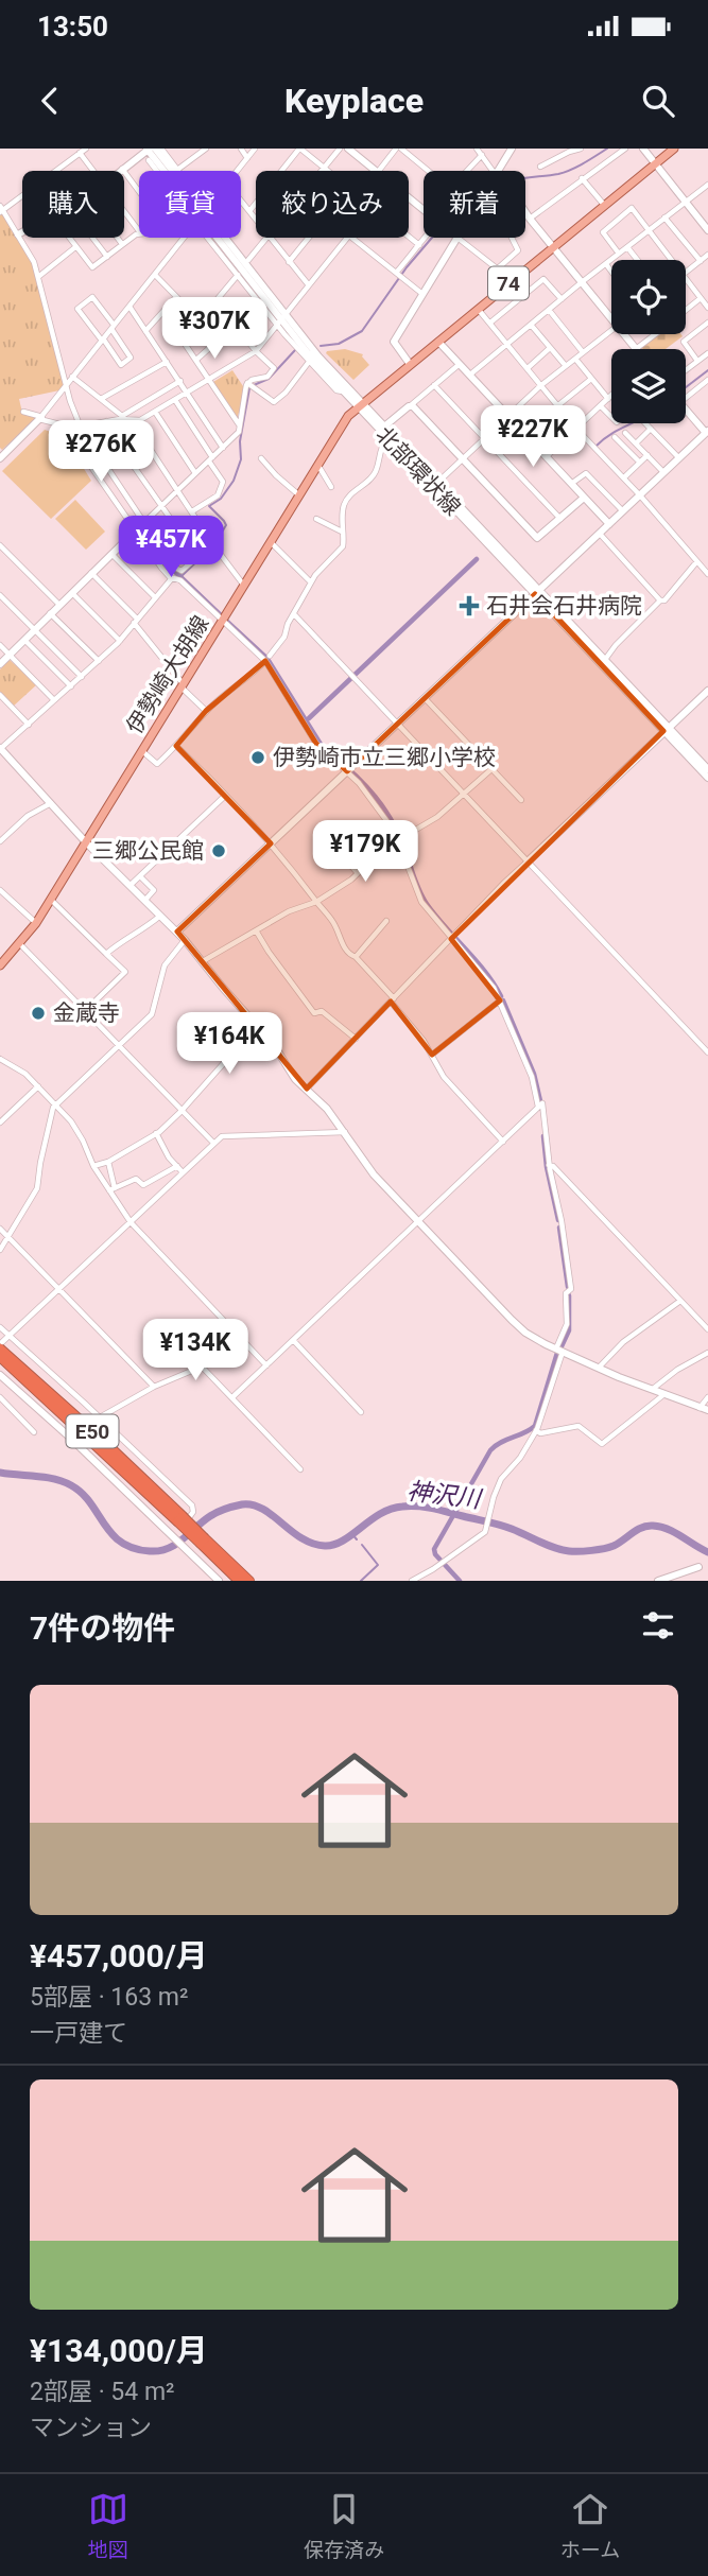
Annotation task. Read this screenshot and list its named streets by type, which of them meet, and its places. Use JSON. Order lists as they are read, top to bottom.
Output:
{
  "streets": {
    "highway": ["E50"],
    "main road": ["74", "伊勢崎大胡線"],
    "street": ["北部環状線"]
  },
  "crossings": [
    ["北部環状線", "伊勢崎大胡線"]
  ],
  "water": ["神沢川"],
  "places": {
    "health": ["石井会石井病院"],
    "other": ["伊勢崎市立三郷小学校", "三郷公民館", "金蔵寺"]
  },
  "page": {
    "status": "13:50",
    "header": "Keyplace",
    "chip": [
      "購入",
      "賃貸",
      "絞り込み",
      "新着"
    ],
    "price": [
      "¥307K",
      "¥227K",
      "¥276K",
      "¥457K",
      "¥179K",
      "¥164K",
      "¥134K"
    ],
    "heading": "7件の物件",
    "list": [
      {
        "name": "¥457,000/月",
        "note": "5部屋 · 163 m² · 一戸建て"
      },
      {
        "name": "¥134,000/月",
        "note": "2部屋 · 54 m² · マンション"
      }
    ],
    "tabs": ["地図", "保存済み", "ホーム"]
  }
}
